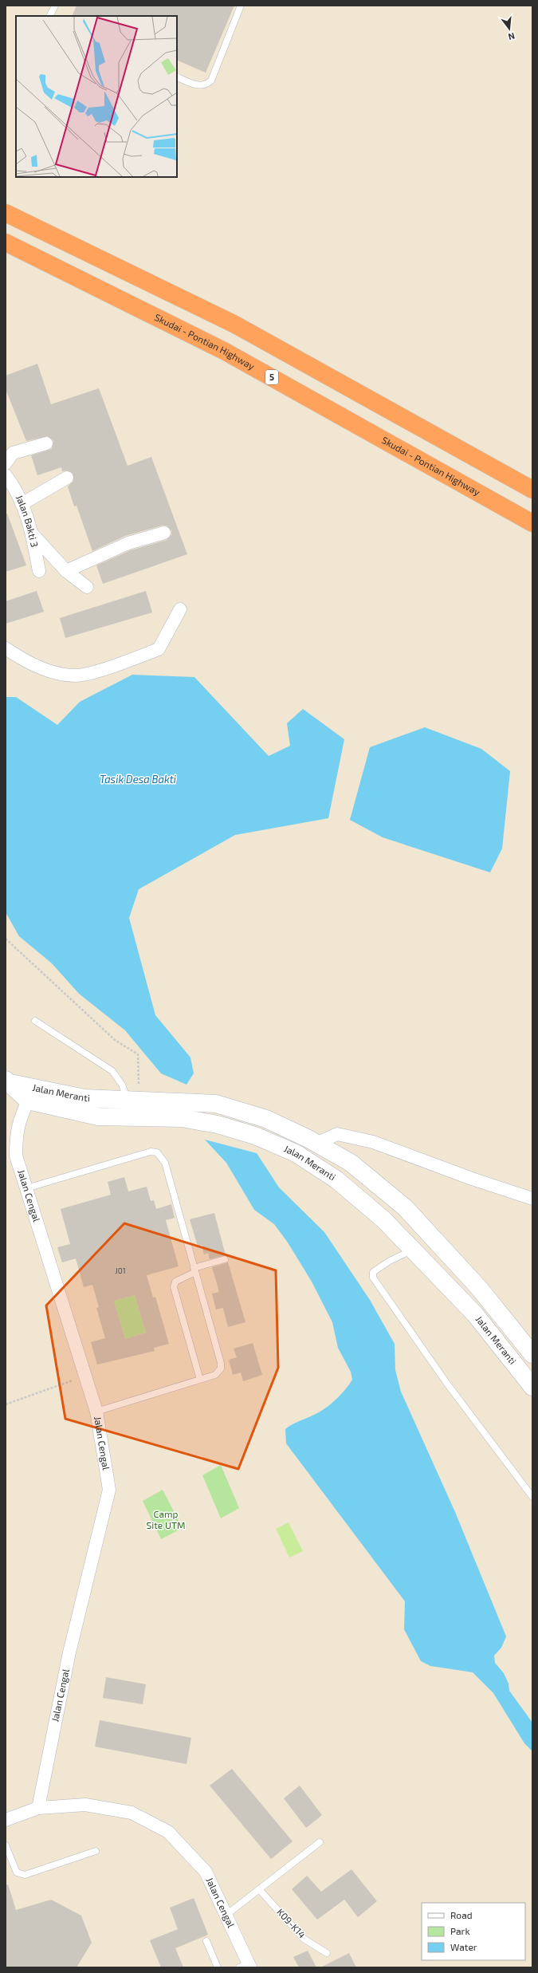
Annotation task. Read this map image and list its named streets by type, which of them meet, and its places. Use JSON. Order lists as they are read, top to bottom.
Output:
{
  "streets": {
    "highway": ["Skudai - Pontian Highway", "5"],
    "street": ["Jalan Bakti 3", "Jalan Meranti", "Jalan Cengal"],
    "lane": ["K09-K14"]
  },
  "crossings": [
    ["Jalan Meranti", "Jalan Cengal"]
  ],
  "water": ["Tasik Desa Bakti"],
  "parks": ["Camp Site UTM"],
  "house_numbers": ["J01"],
  "legend": ["Road", "Park", "Water"],
  "north": "bottom"
}
